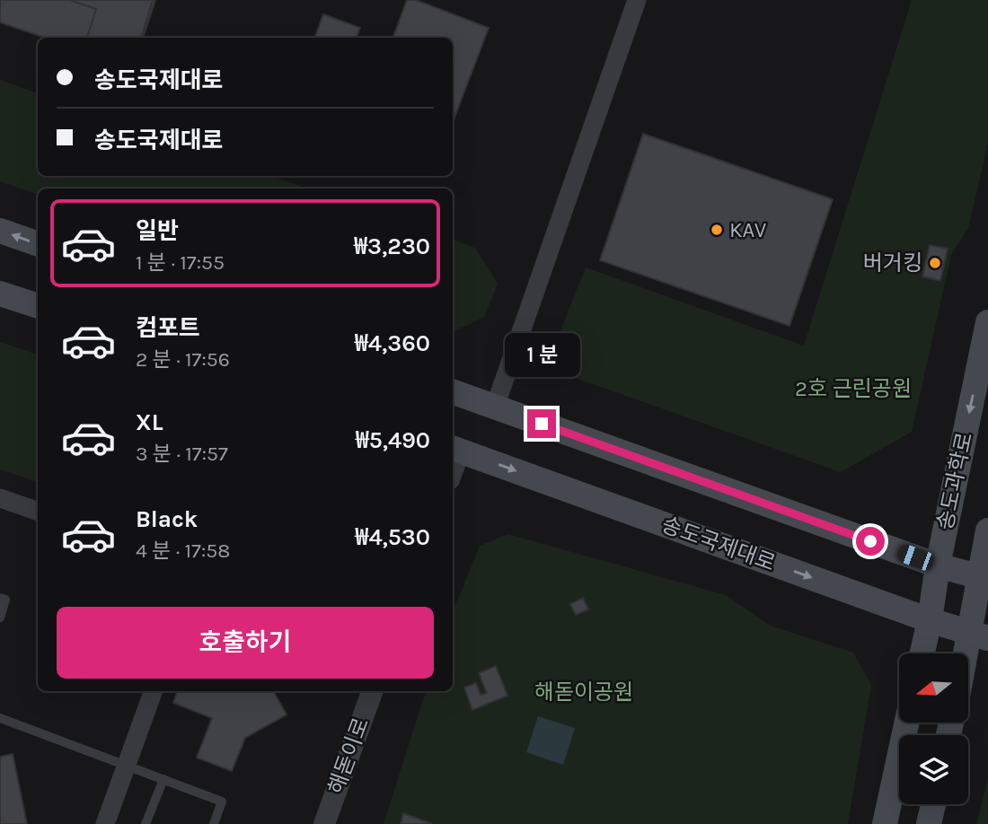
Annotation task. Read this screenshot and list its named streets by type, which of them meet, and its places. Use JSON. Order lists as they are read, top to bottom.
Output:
{
  "streets": {
    "main road": ["송도과학로", "송도국제대로"],
    "street": ["해돋이로"]
  },
  "crossings": [
    ["송도과학로", "송도국제대로"]
  ],
  "one_way": ["송도과학로"],
  "parks": ["2호 근린공원", "해돋이공원"],
  "places": ["KAV", "버거킹"],
  "north": "left",
  "page": {
    "banner": ["송도국제대로", "송도국제대로"],
    "list": [
      {
        "name": "일반",
        "note": "1 분 · 17:55",
        "value": "₩3,230"
      },
      {
        "name": "컴포트",
        "note": "2 분 · 17:56",
        "value": "₩4,360"
      },
      {
        "name": "XL",
        "note": "3 분 · 17:57",
        "value": "₩5,490"
      },
      {
        "name": "Black",
        "note": "4 분 · 17:58",
        "value": "₩4,530"
      }
    ],
    "bubble": "1 분",
    "buttons": "호출하기"
  }
}
